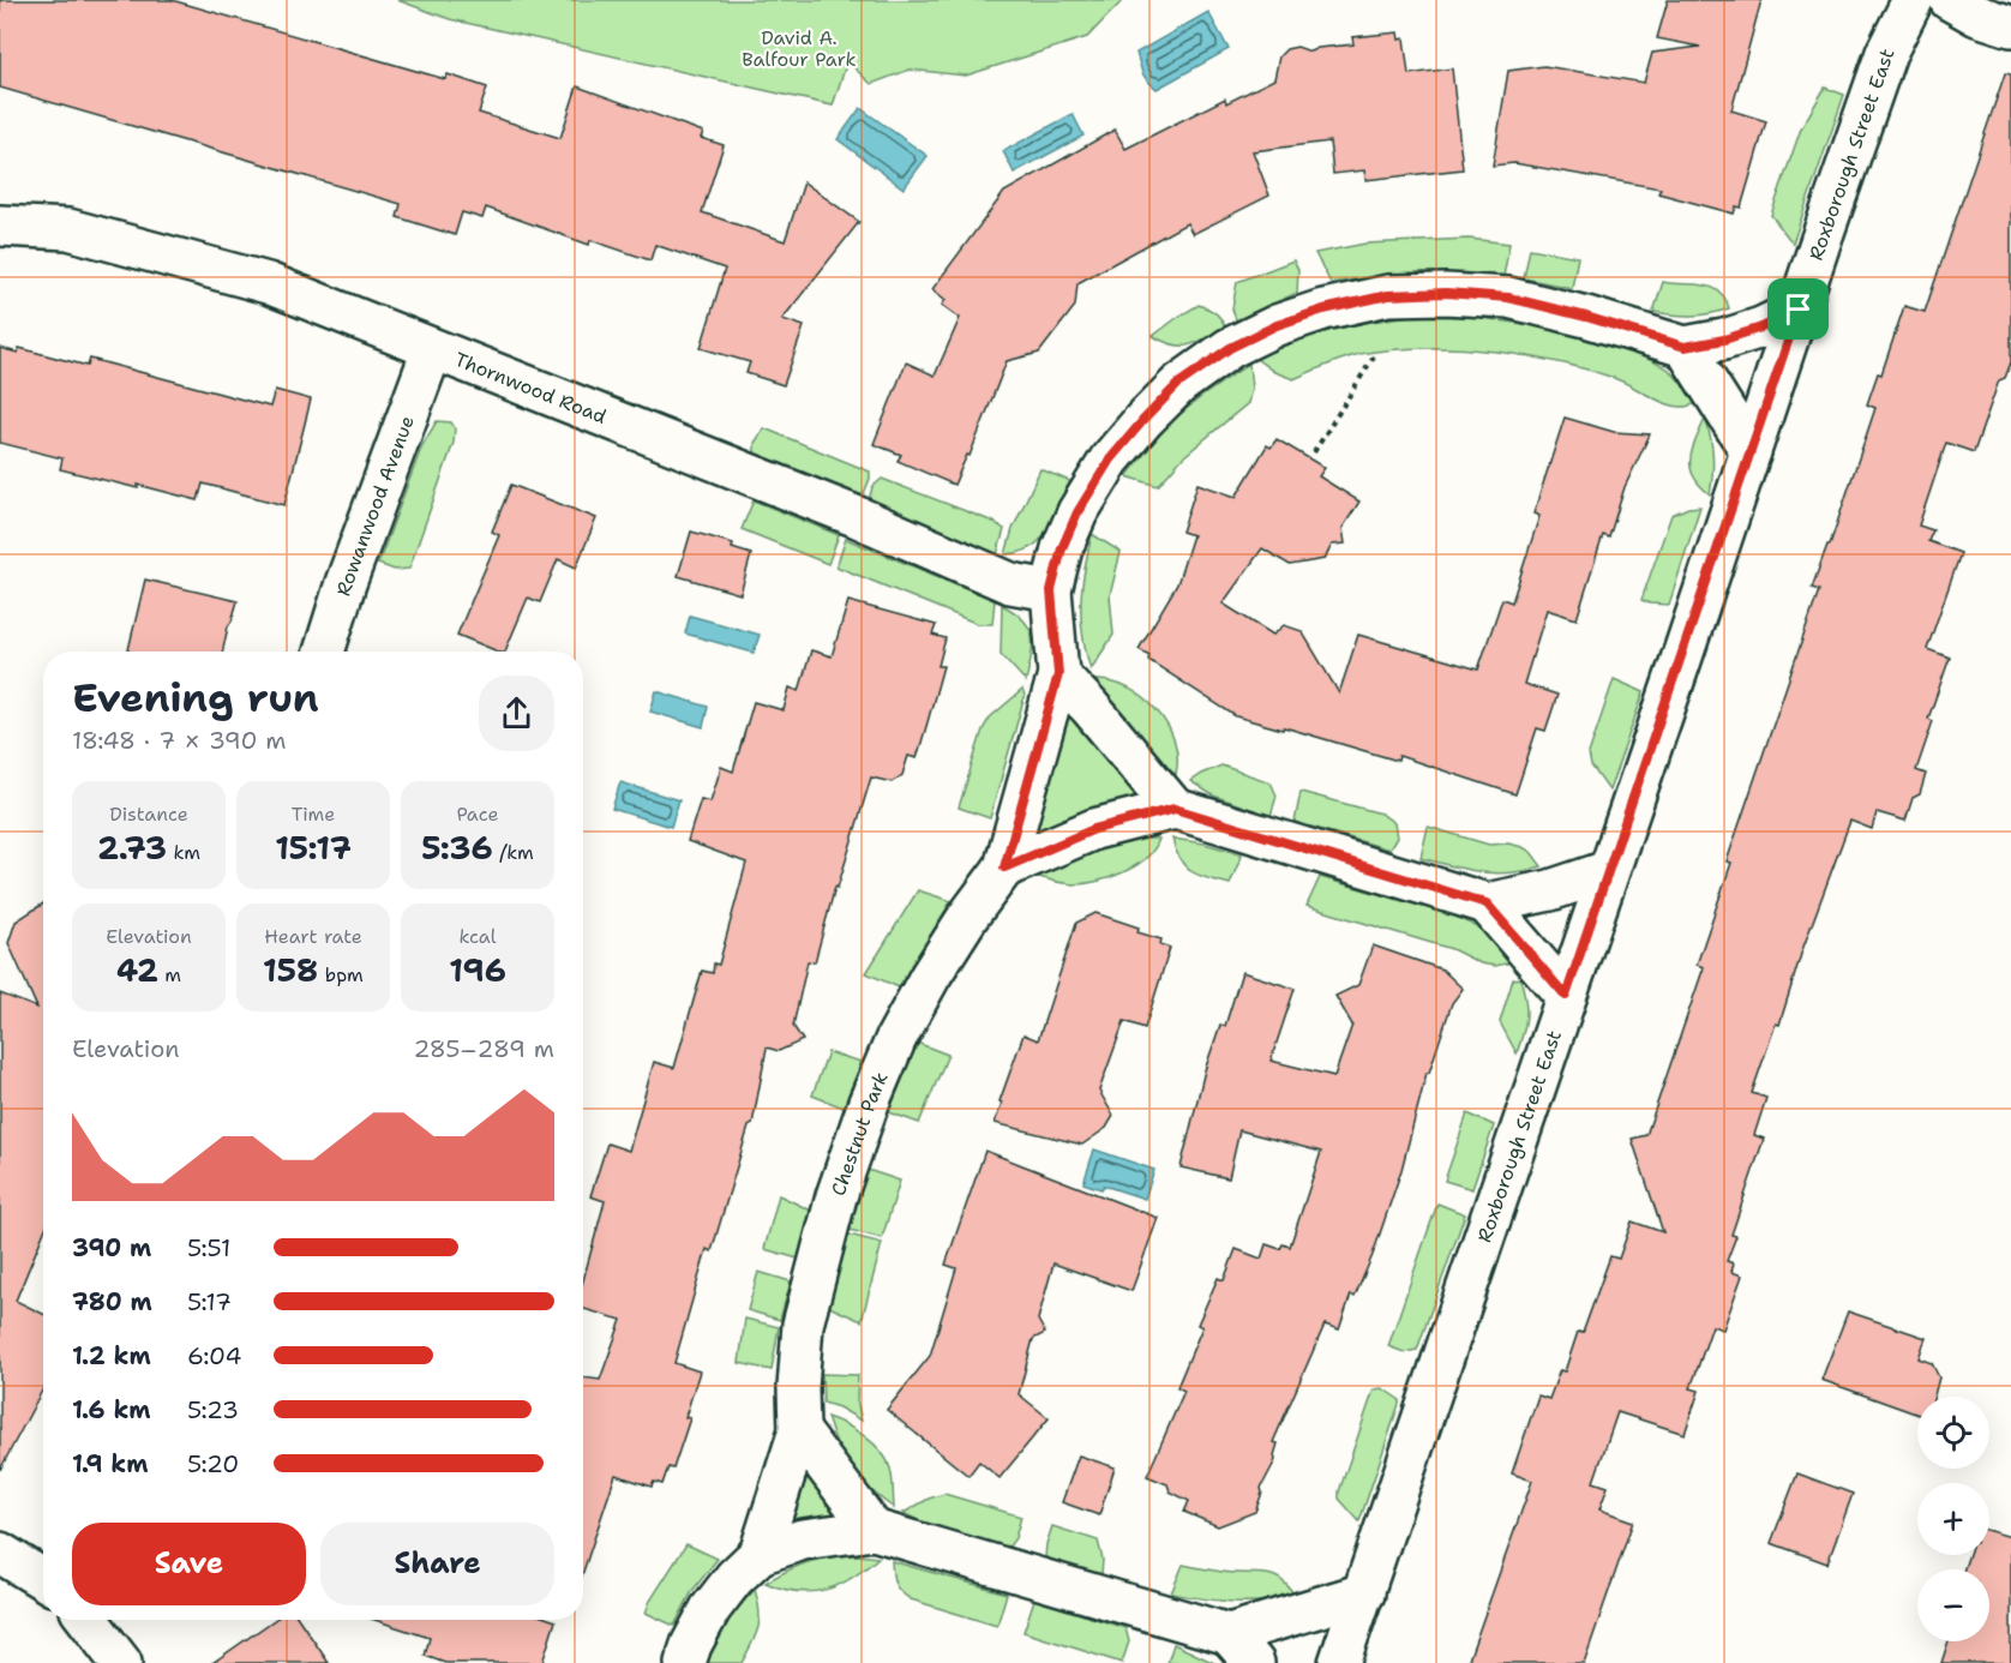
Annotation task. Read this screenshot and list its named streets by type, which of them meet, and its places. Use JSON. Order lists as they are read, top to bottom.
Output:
{
  "streets": {
    "street": [
      "Roxborough Street East",
      "Thornwood Road",
      "Rowanwood Avenue",
      "Chestnut Park"
    ]
  },
  "crossings": [
    ["Roxborough Street East", "Chestnut Park"],
    ["Thornwood Road", "Rowanwood Avenue"],
    ["Thornwood Road", "Chestnut Park"]
  ],
  "parks": ["David A. Balfour Park"],
  "page": {
    "heading": ["Evening run", "18:48 · 7 × 390 m"],
    "stats": [
      ["Distance", "2.73 km"],
      ["Time", "15:17"],
      ["Pace", "5:36 /km"],
      ["Elevation", "42 m"],
      ["Heart rate", "158 bpm"],
      ["kcal", "196"]
    ],
    "chart": ["Elevation", "285–289 m"],
    "list": [
      {
        "name": "390 m",
        "note": "5:51"
      },
      {
        "name": "780 m",
        "note": "5:17"
      },
      {
        "name": "1.2 km",
        "note": "6:04"
      },
      {
        "name": "1.6 km",
        "note": "5:23"
      },
      {
        "name": "1.9 km",
        "note": "5:20"
      }
    ],
    "map_buttons": ["+", "−"],
    "buttons": ["Save", "Share"]
  }
}
